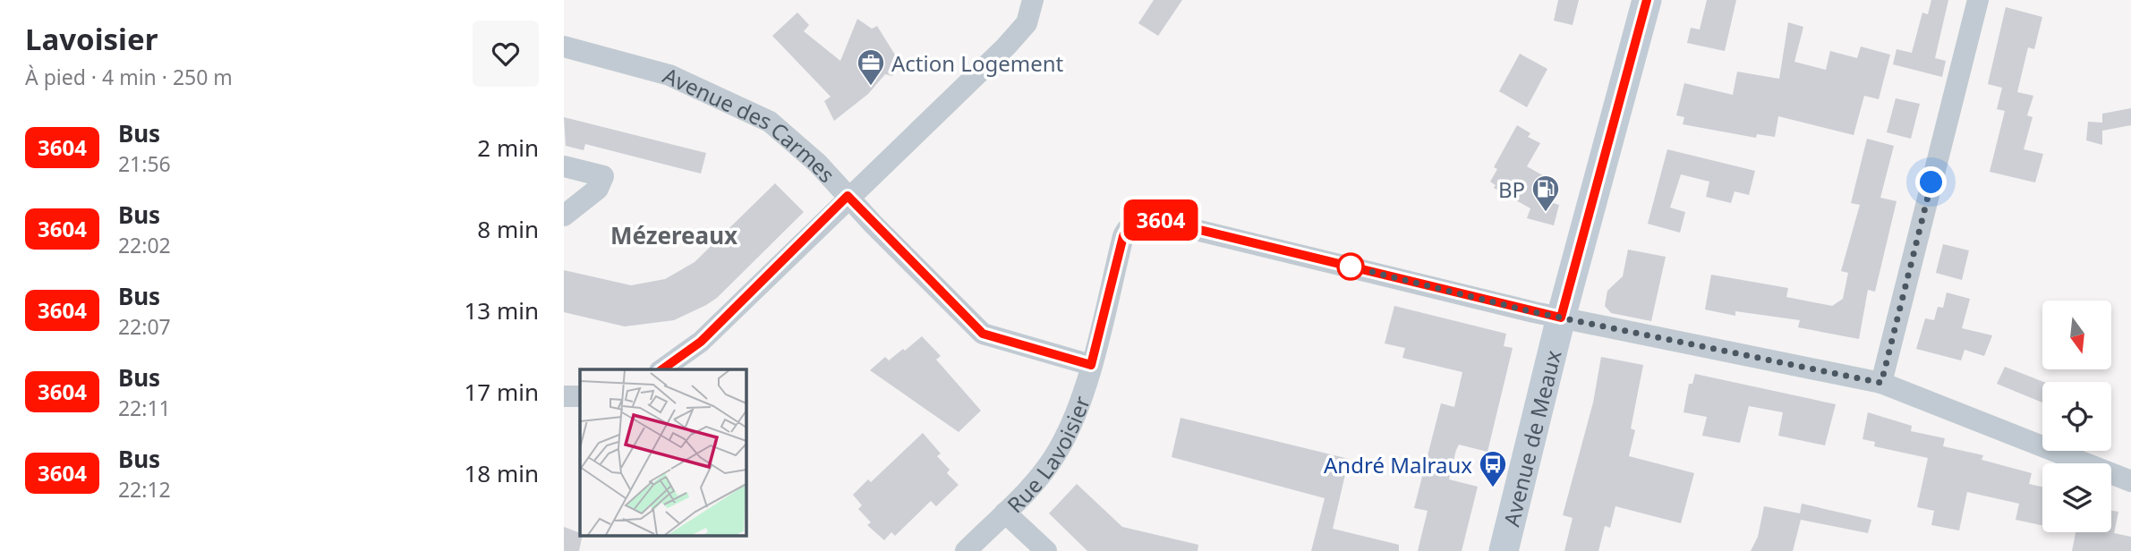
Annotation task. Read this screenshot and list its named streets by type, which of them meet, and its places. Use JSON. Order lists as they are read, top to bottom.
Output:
{
  "streets": {
    "main road": ["Avenue de Meaux"],
    "street": ["Avenue des Carmes", "Rue Lavoisier"]
  },
  "crossings": [
    ["Avenue des Carmes", "Rue Lavoisier"],
    ["Avenue de Meaux", "Rue Lavoisier"]
  ],
  "districts": ["Mézereaux"],
  "places": {
    "office": ["Action Logement"],
    "fuel station": ["BP"],
    "bus stop": ["André Malraux"]
  },
  "lines": ["bus line 3604"],
  "north": "bottom",
  "page": {
    "heading": ["Lavoisier", "À pied · 4 min · 250 m"],
    "on_map": "3604",
    "list": [
      {
        "mark": "3604",
        "name": "Bus",
        "note": "21:56",
        "value": "2 min"
      },
      {
        "mark": "3604",
        "name": "Bus",
        "note": "22:02",
        "value": "8 min"
      },
      {
        "mark": "3604",
        "name": "Bus",
        "note": "22:07",
        "value": "13 min"
      },
      {
        "mark": "3604",
        "name": "Bus",
        "note": "22:11",
        "value": "17 min"
      },
      {
        "mark": "3604",
        "name": "Bus",
        "note": "22:12",
        "value": "18 min"
      }
    ]
  }
}
